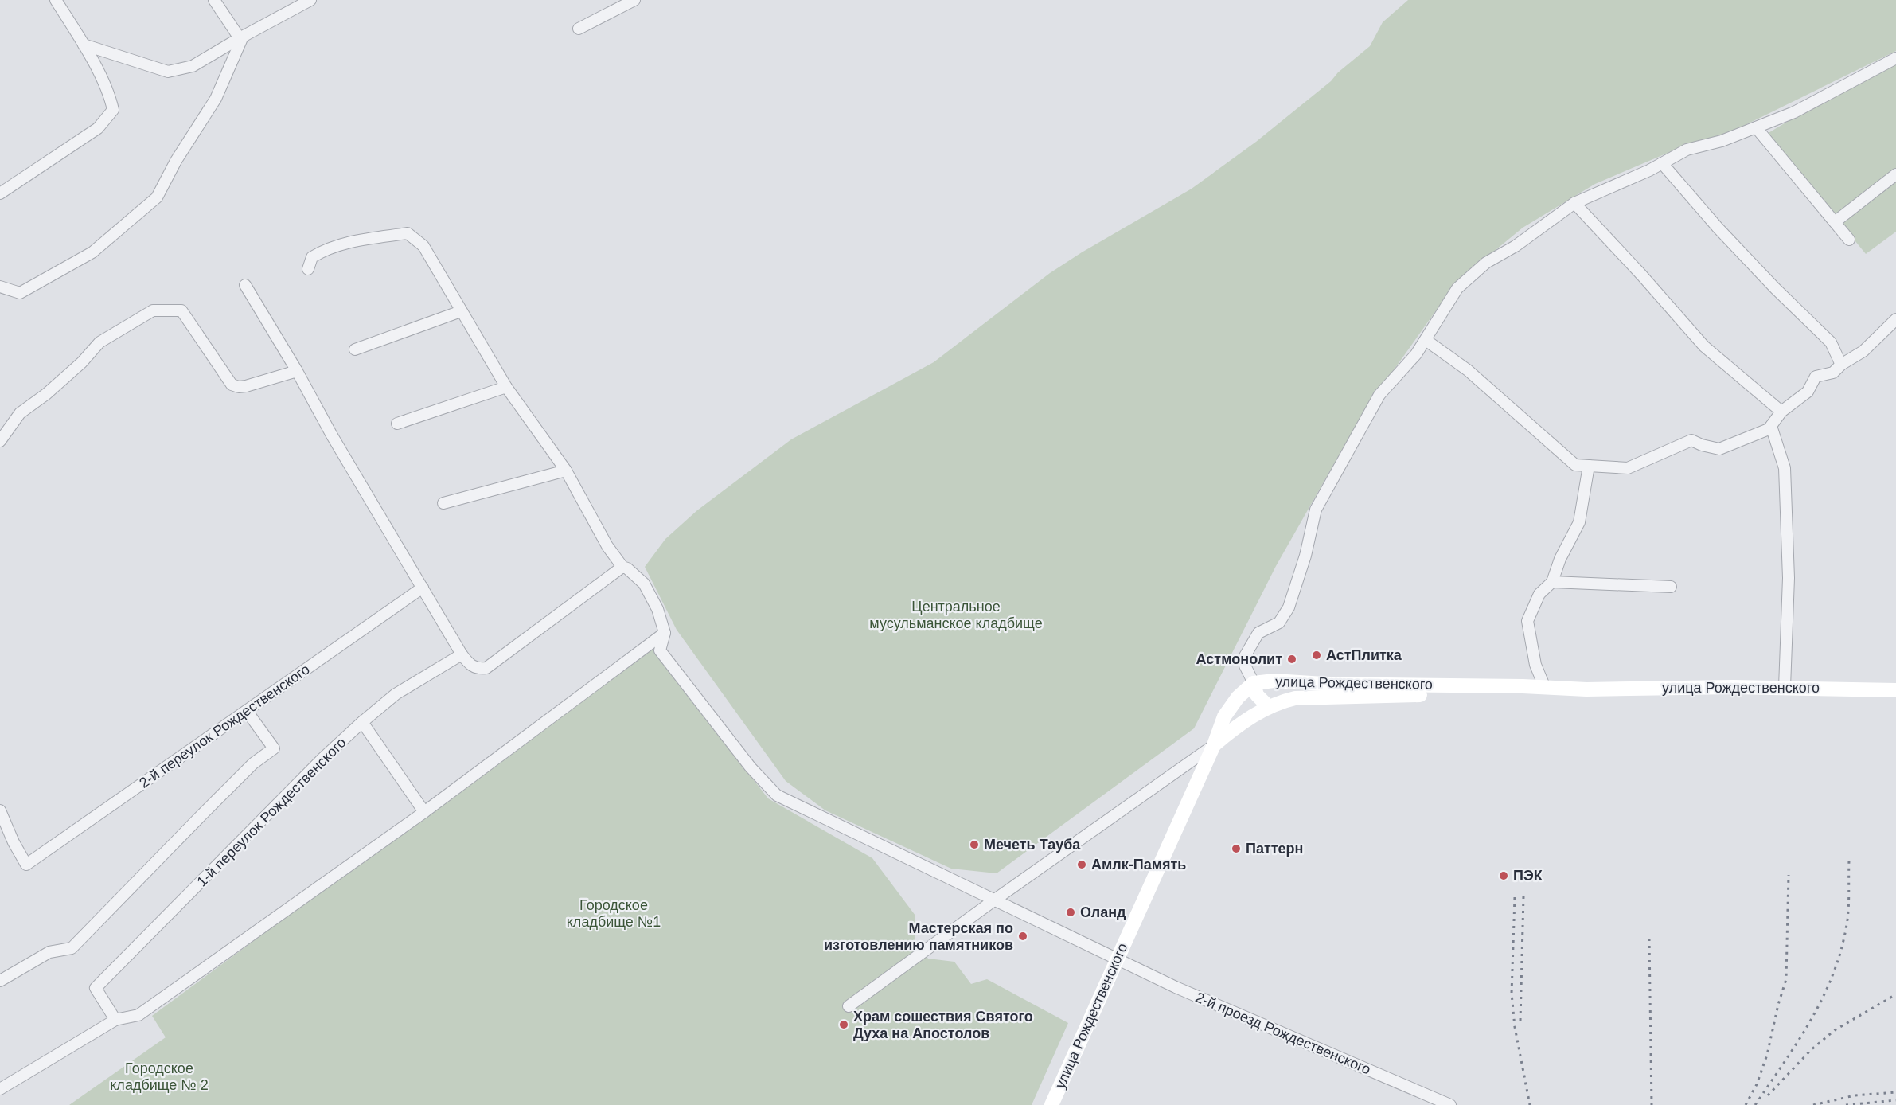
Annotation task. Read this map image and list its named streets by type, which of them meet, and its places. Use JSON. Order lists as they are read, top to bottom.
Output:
{
  "streets": {
    "main road": ["улица Рождественского"],
    "street": ["2-й переулок Рождественского", "1-й переулок Рождественского", "2-й проезд Рождественского"]
  },
  "crossings": [
    ["улица Рождественского", "2-й проезд Рождественского"]
  ],
  "parks": ["Центральное мусульманское кладбище", "Городское кладбище №1", "Городское кладбище № 2"],
  "places": [
    "АстПлитка",
    "Астмонолит",
    "Мечеть Тауба",
    "Паттерн",
    "Амлк-Память",
    "ПЭК",
    "Оланд",
    "Мастерская по изготовлению памятников",
    "Храм сошествия Святого Духа на Апостолов"
  ]
}
